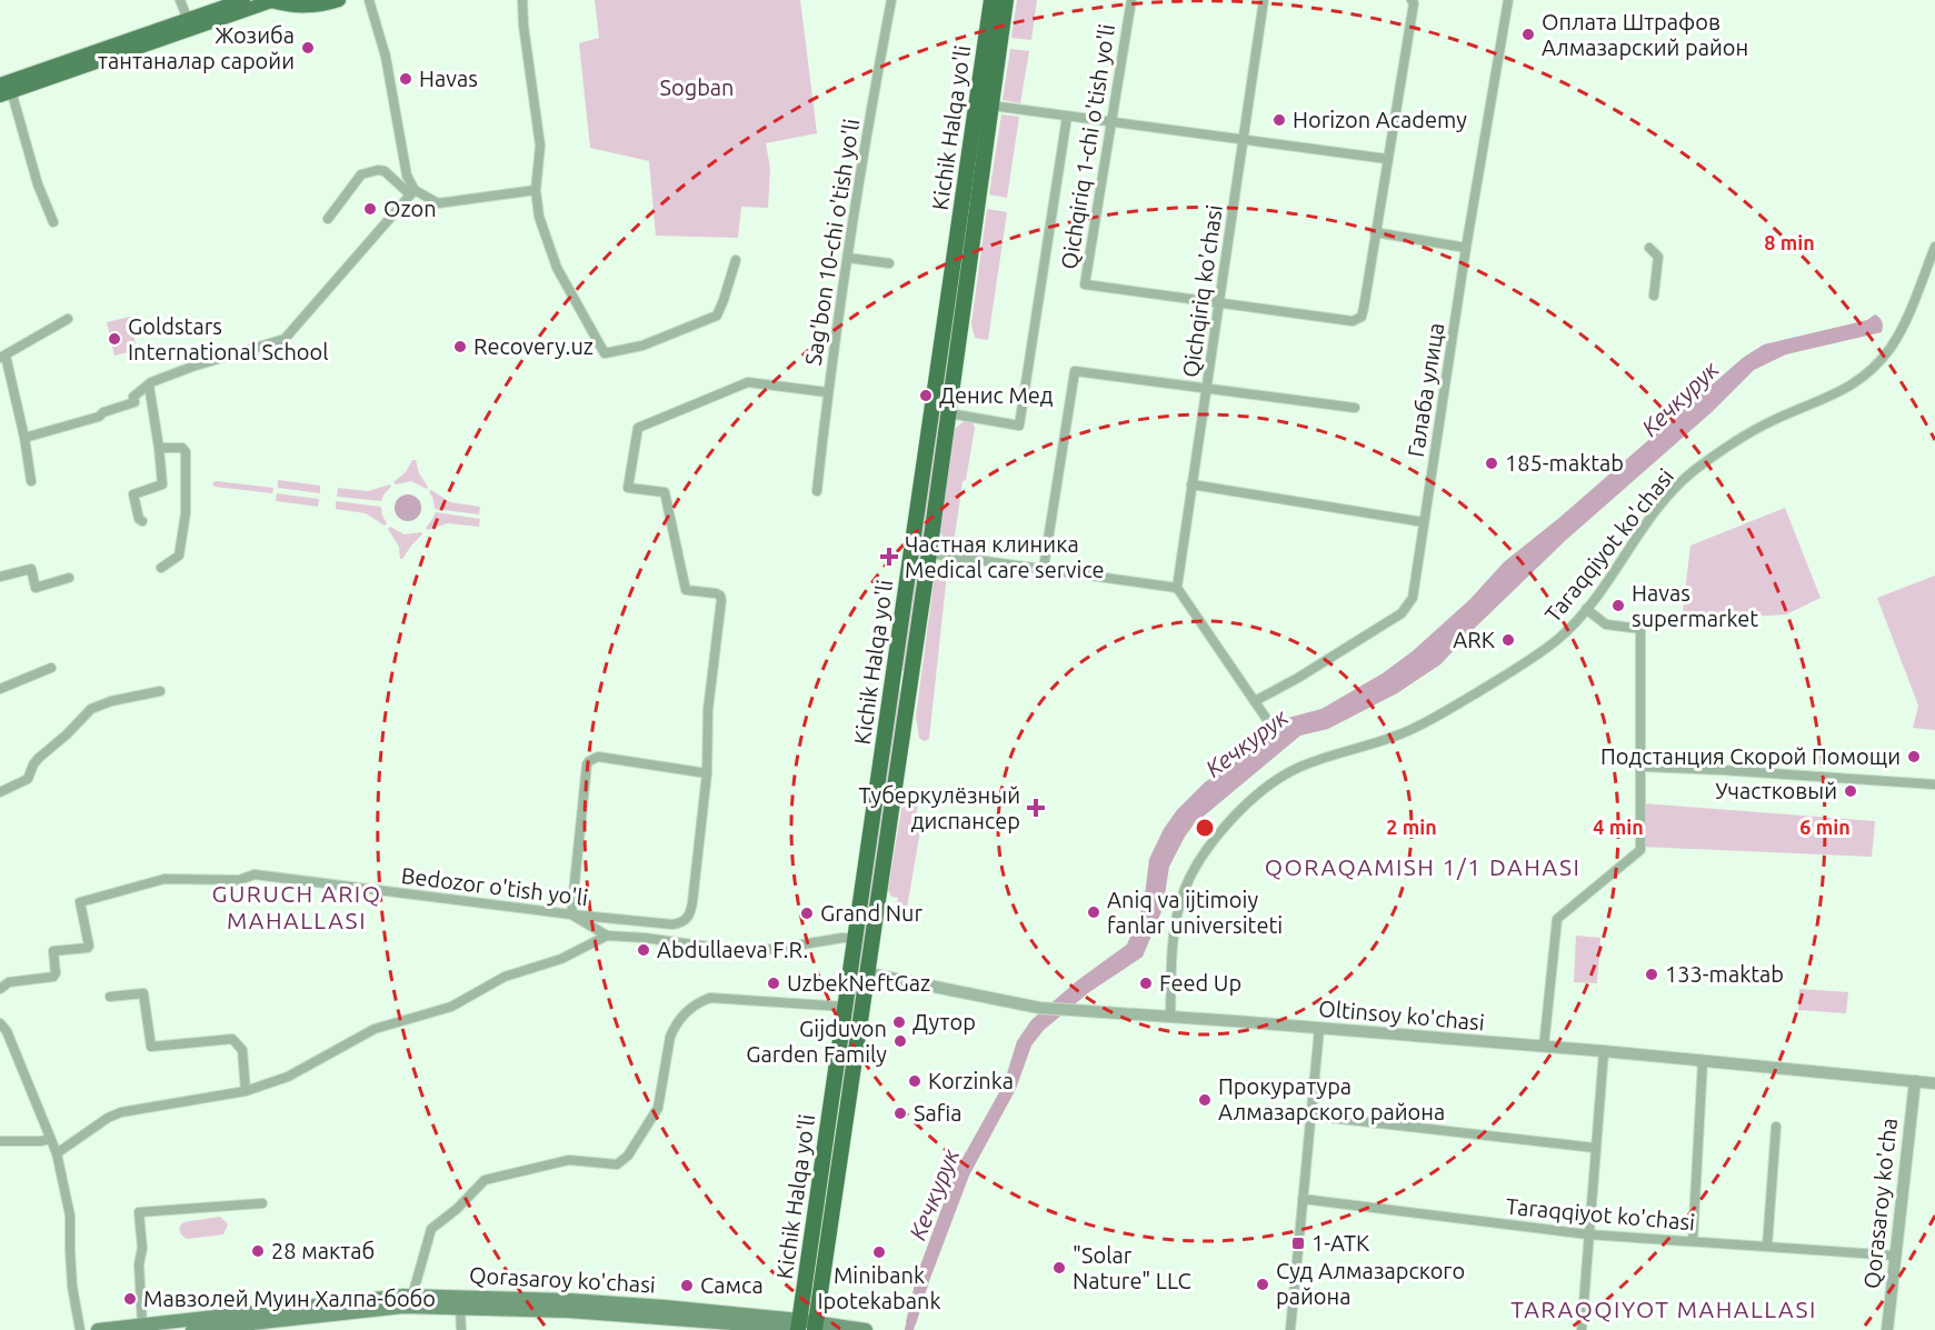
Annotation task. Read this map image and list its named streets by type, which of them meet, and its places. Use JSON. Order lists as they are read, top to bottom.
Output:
{
  "streets": {
    "highway": ["Kichik Halqa yo'li"],
    "main road": ["Qorasaroy ko'chasi"],
    "street": [
      "Qichqiriq 1-chi o'tish yo'li",
      "Sag'bon 10-chi o'tish yo'li",
      "Qichqiriq ko'chasi",
      "Галаба улица",
      "Taraqqiyot ko'chasi",
      "Bedozor o'tish yo'li",
      "Oltinsoy ko'chasi",
      "Qorasaroy ko'cha"
    ]
  },
  "crossings": [
    ["Kichik Halqa yo'li", "Oltinsoy ko'chasi"],
    ["Kichik Halqa yo'li", "Qorasaroy ko'chasi"],
    ["Qichqiriq 1-chi o'tish yo'li", "Qichqiriq ko'chasi"],
    ["Taraqqiyot ko'chasi", "Oltinsoy ko'chasi"],
    ["Taraqqiyot ko'chasi", "Qorasaroy ko'cha"],
    ["Oltinsoy ko'chasi", "Qorasaroy ko'cha"]
  ],
  "districts": ["QORAQAMISH 1/1 DAHASI", "GURUCH ARIQ MAHALLASI", "TARAQQIYOT MAHALLASI"],
  "water": ["Кечкурук"],
  "parks": ["Sogban"],
  "places": {
    "other": [
      "Оплата Штрафов Aлмазарский район",
      "Жозиба тантаналар саройи",
      "Havas",
      "Horizon Academy",
      "Ozon",
      "Goldstars International School",
      "Recovery.uz",
      "Денис Мед",
      "185-maktab",
      "Havas supermarket",
      "ARK",
      "Подстанция Скорой Помощи",
      "Участковый",
      "Aniq va ijtimoiy fanlar universiteti",
      "Grand Nur",
      "Abdullaeva F.R.",
      "133-maktab",
      "UzbekNeftGaz",
      "Feed Up",
      "Дутор",
      "Gijduvon Garden Family",
      "Korzinka",
      "Прокуратура Алмазарского района",
      "Safia",
      "28 мактаб",
      "Minibank Ipotekabank",
      "\"Solar Nature\" LLC",
      "Суд Алмазарского района",
      "Самса",
      "Мавзолей Муин Халпа-бобо"
    ],
    "health": ["Частная клиника Medical care service", "Туберкулёзный диспансер"],
    "transit": ["1-ATK"]
  },
  "rings": [
    "8 min",
    "2 min",
    "4 min",
    "6 min"
  ]
}
